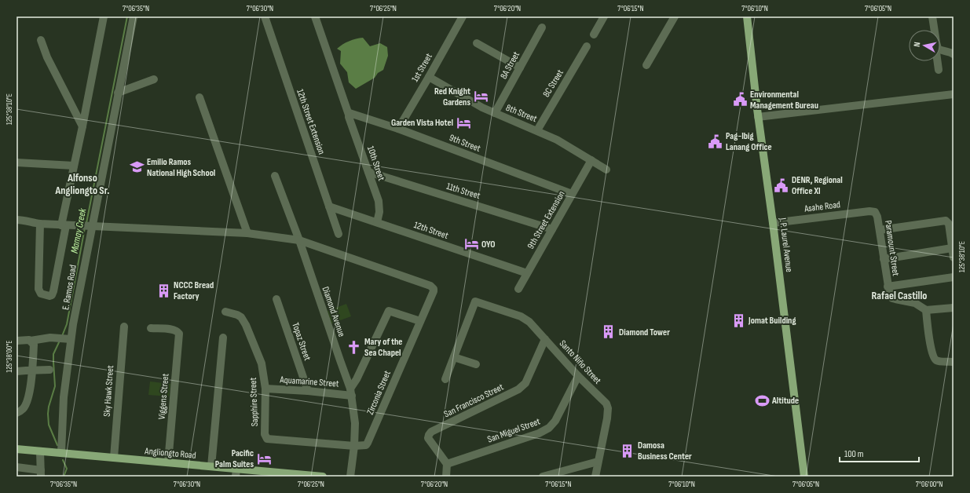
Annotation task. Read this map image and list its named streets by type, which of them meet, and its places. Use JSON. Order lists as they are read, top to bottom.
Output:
{
  "streets": {
    "main road": ["J. P. Laurel Avenue", "Angliongto Road"],
    "street": [
      "8A Street",
      "1st Street",
      "8C Street",
      "8th Street",
      "12th Street Extension",
      "9th Street",
      "10th Street",
      "11th Street",
      "Asahe Road",
      "9th Street Extension",
      "12th Street",
      "Paramount Street",
      "E. Ramos Road",
      "Diamond Avenue",
      "Topaz Street",
      "Santo Niño Street",
      "Aquamarine Street",
      "Sky Hawk Street",
      "Zirconia Street",
      "Viggens Street",
      "San Francisco Street",
      "Sapphire Street",
      "San Miguel Street"
    ]
  },
  "crossings": [
    ["8A Street", "8th Street"],
    ["1st Street", "8th Street"],
    ["1st Street", "9th Street"],
    ["8C Street", "8th Street"],
    ["8th Street", "9th Street Extension"],
    ["12th Street Extension", "12th Street"],
    ["9th Street", "10th Street"],
    ["9th Street", "9th Street Extension"],
    ["10th Street", "11th Street"],
    ["10th Street", "12th Street"],
    ["11th Street", "9th Street Extension"],
    ["Asahe Road", "J. P. Laurel Avenue"],
    ["Asahe Road", "Paramount Street"],
    ["9th Street Extension", "12th Street"],
    ["E. Ramos Road", "Angliongto Road"],
    ["Diamond Avenue", "Aquamarine Street"],
    ["Diamond Avenue", "Zirconia Street"],
    ["Diamond Avenue", "Sapphire Street"],
    ["Topaz Street", "Aquamarine Street"],
    ["Santo Niño Street", "San Francisco Street"],
    ["Santo Niño Street", "San Miguel Street"],
    ["Aquamarine Street", "Sapphire Street"],
    ["Sky Hawk Street", "Angliongto Road"],
    ["Zirconia Street", "Sapphire Street"],
    ["Viggens Street", "Angliongto Road"],
    ["San Francisco Street", "San Miguel Street"]
  ],
  "districts": ["Alfonso Angliongto Sr.", "Rafael Castillo"],
  "water": ["Mamay Creek"],
  "places": {
    "hotel": [
      "Red Knight Gardens",
      "Garden Vista Hotel",
      "OYO",
      "Pacific Palm Suites"
    ],
    "public building": ["Environmental Management Bureau", "Pag-Ibig Lanang Office", "DENR, Regional Office XI"],
    "school or university": ["Emilio Ramos National High School"],
    "building": [
      "NCCC Bread Factory",
      "Jomat Building",
      "Diamond Tower",
      "Damosa Business Center"
    ],
    "church": ["Mary of the Sea Chapel"],
    "sports": ["Altitude"]
  },
  "scale_bar": "100 m",
  "north": "left",
  "coordinates": [
    "7°06'35\"N",
    "7°06'30\"N",
    "7°06'25\"N",
    "7°06'20\"N",
    "7°06'15\"N",
    "7°06'10\"N",
    "7°06'05\"N",
    "125°38'10\"E",
    "125°38'00\"E",
    "7°06'00\"N"
  ]
}
